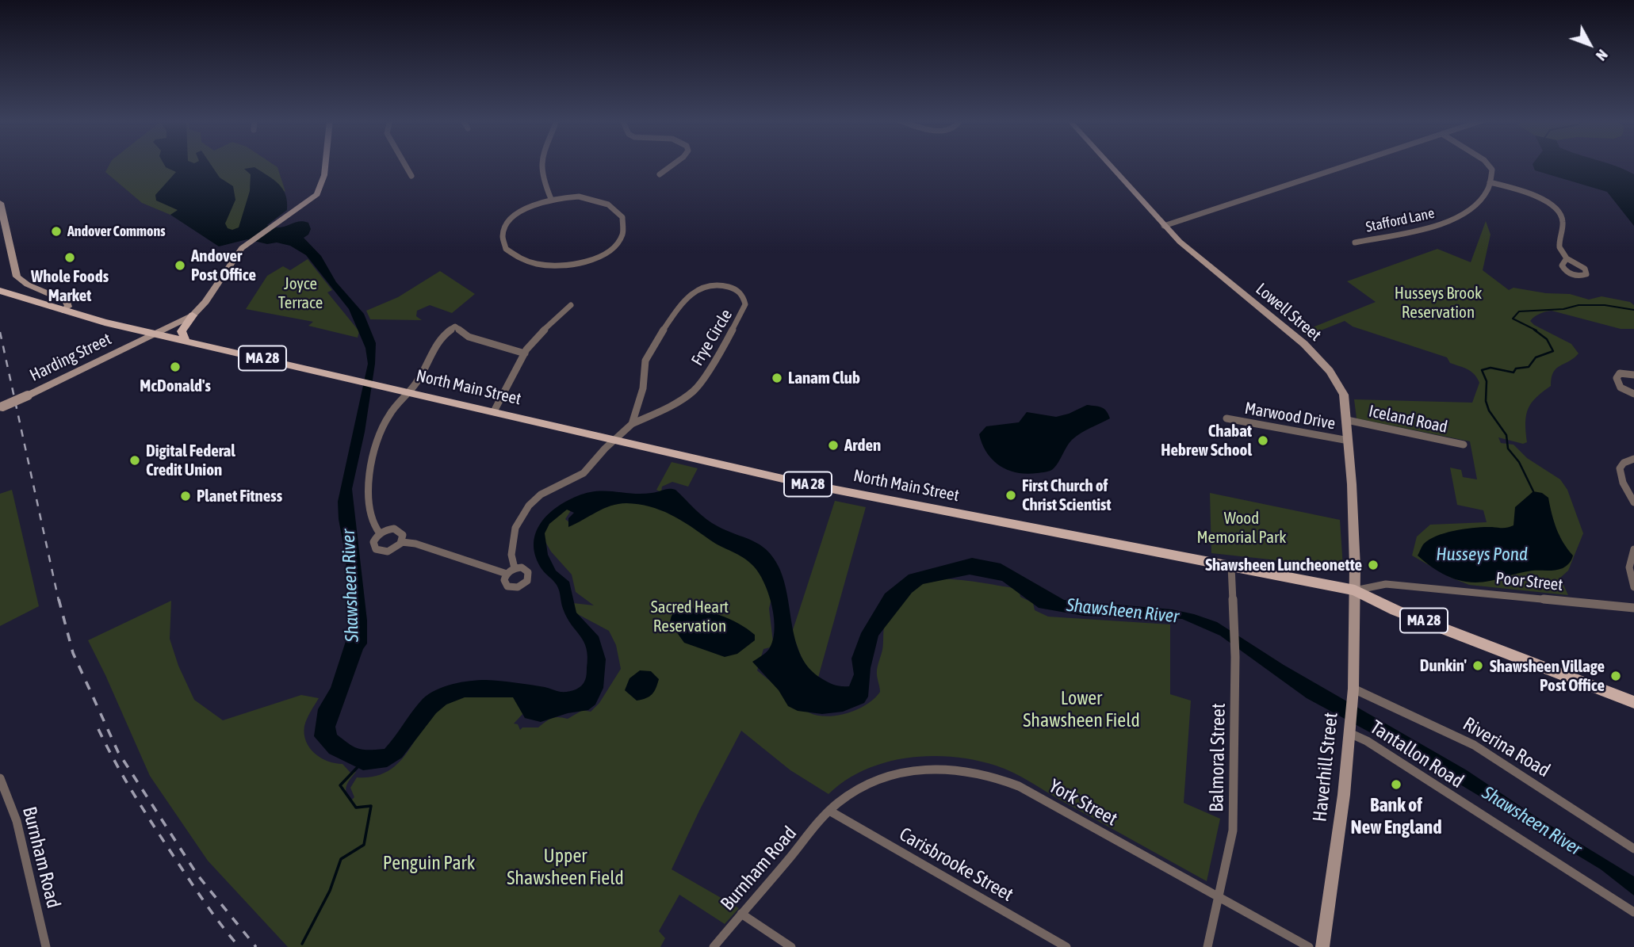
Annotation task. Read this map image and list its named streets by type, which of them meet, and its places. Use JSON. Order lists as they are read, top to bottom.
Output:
{
  "streets": {
    "main road": [
      "Lowell Street",
      "Harding Street",
      "MA 28",
      "North Main Street",
      "Haverhill Street"
    ],
    "street": [
      "Stafford Lane",
      "Frye Circle",
      "Marwood Drive",
      "Iceland Road",
      "Poor Street",
      "Riverina Road",
      "Tantallon Road",
      "Balmoral Street",
      "York Street",
      "Burnham Road",
      "Carisbrooke Street"
    ]
  },
  "crossings": [
    ["Lowell Street", "North Main Street"],
    ["Lowell Street", "Marwood Drive"],
    ["Lowell Street", "Iceland Road"],
    ["Lowell Street", "Poor Street"],
    ["Lowell Street", "Haverhill Street"],
    ["Frye Circle", "North Main Street"],
    ["Harding Street", "North Main Street"],
    ["North Main Street", "Poor Street"],
    ["North Main Street", "Balmoral Street"],
    ["North Main Street", "Haverhill Street"],
    ["Poor Street", "Haverhill Street"],
    ["Riverina Road", "Haverhill Street"],
    ["Tantallon Road", "Haverhill Street"],
    ["Balmoral Street", "York Street"],
    ["York Street", "Burnham Road"],
    ["York Street", "Carisbrooke Street"],
    ["Burnham Road", "Carisbrooke Street"]
  ],
  "water": ["Husseys Pond", "Shawsheen River"],
  "parks": [
    "Joyce Terrace",
    "Husseys Brook Reservation",
    "Wood Memorial Park",
    "Sacred Heart Reservation",
    "Lower Shawsheen Field",
    "Upper Shawsheen Field",
    "Penguin Park"
  ],
  "places": [
    "Andover Commons",
    "Whole Foods Market",
    "Andover Post Office",
    "McDonald's",
    "Lanam Club",
    "Chabat Hebrew School",
    "Arden",
    "Digital Federal Credit Union",
    "First Church of Christ Scientist",
    "Planet Fitness",
    "Shawsheen Luncheonette",
    "Dunkin'",
    "Shawsheen Village Post Office",
    "Bank of New England"
  ],
  "north": "bottom right"
}
